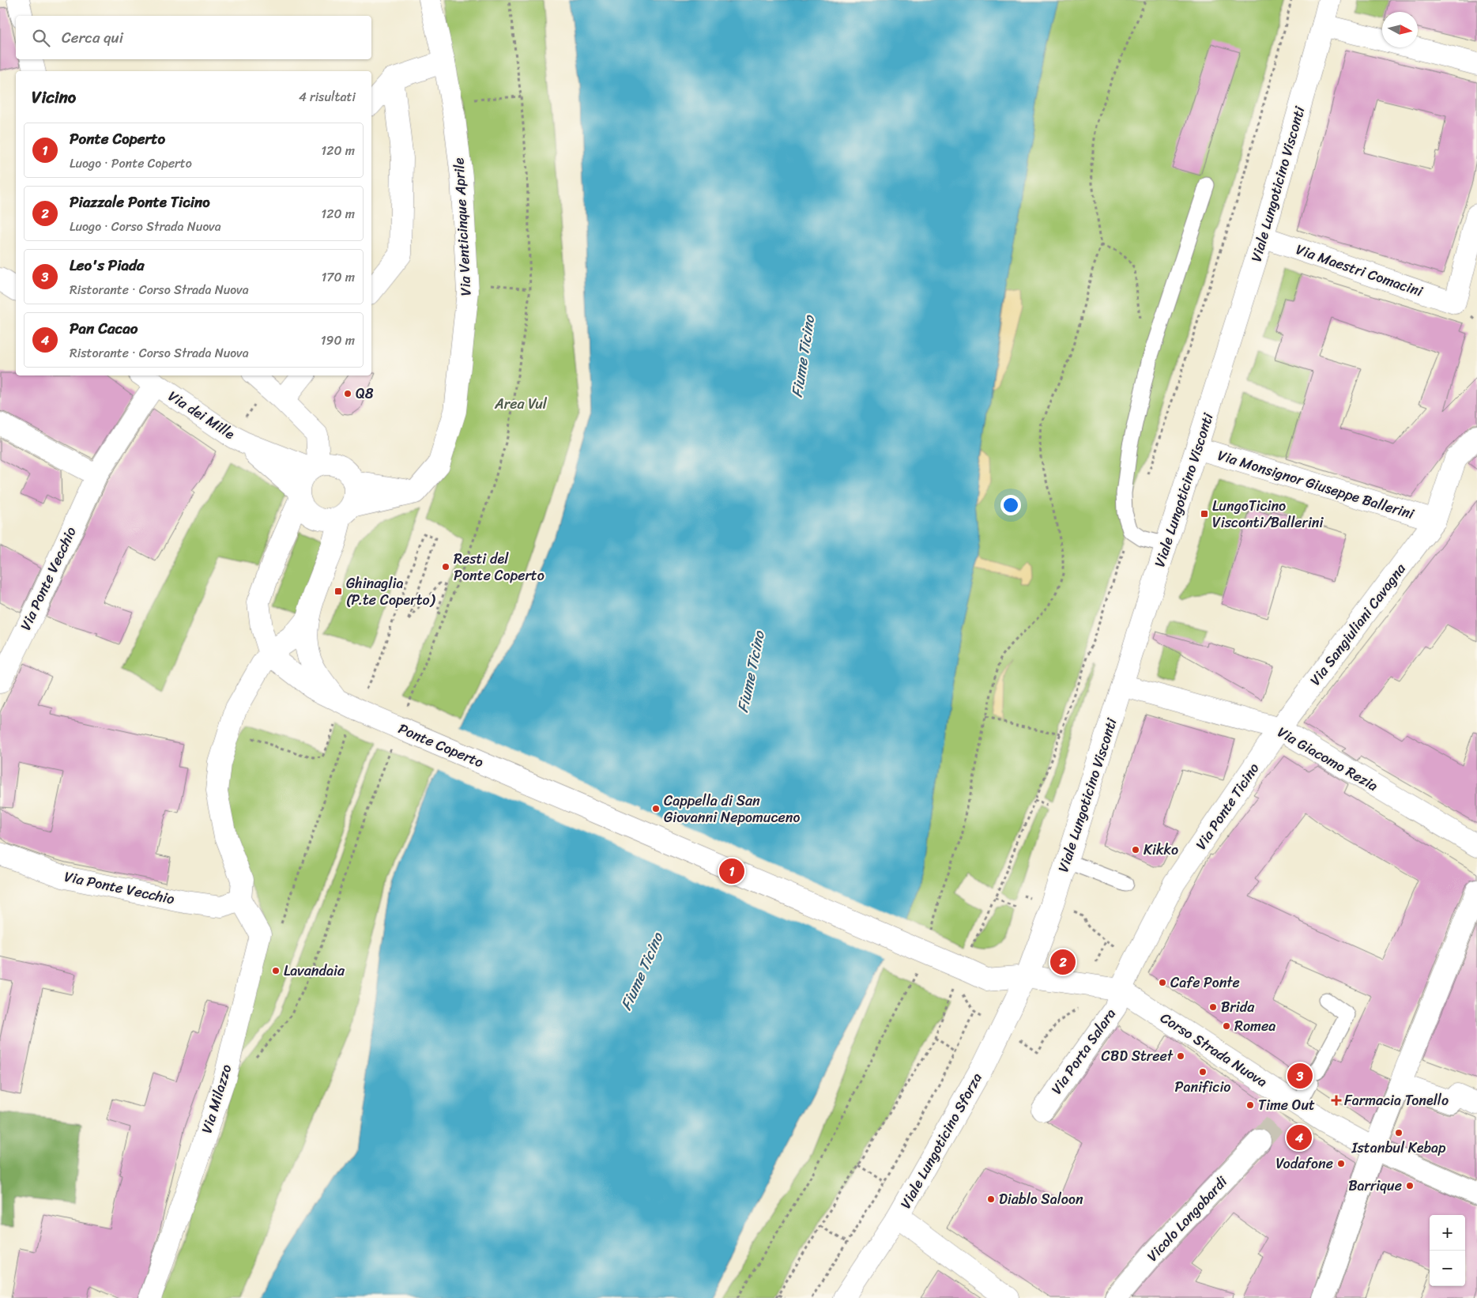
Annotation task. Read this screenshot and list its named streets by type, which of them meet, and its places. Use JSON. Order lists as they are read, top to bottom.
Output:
{
  "streets": {
    "street": [
      "Viale Lungoticino Visconti",
      "Via Venticinque Aprile",
      "Via Maestri Comacini",
      "Via dei Mille",
      "Via Monsignor Giuseppe Ballerini",
      "Via Ponte Vecchio",
      "Via Sangiuliani Cavagna",
      "Ponte Coperto",
      "Via Giacomo Rezia",
      "Via Ponte Ticino",
      "Corso Strada Nuova",
      "Via Porta Salara",
      "Via Milazzo",
      "Viale Lungoticino Sforza",
      "Vicolo Longobardi"
    ]
  },
  "crossings": [
    ["Viale Lungoticino Visconti", "Via Maestri Comacini"],
    ["Viale Lungoticino Visconti", "Via Monsignor Giuseppe Ballerini"],
    ["Viale Lungoticino Visconti", "Ponte Coperto"],
    ["Viale Lungoticino Visconti", "Via Giacomo Rezia"],
    ["Viale Lungoticino Visconti", "Corso Strada Nuova"],
    ["Viale Lungoticino Visconti", "Viale Lungoticino Sforza"],
    ["Via dei Mille", "Via Ponte Vecchio"],
    ["Via Monsignor Giuseppe Ballerini", "Via Sangiuliani Cavagna"],
    ["Via Ponte Vecchio", "Via Milazzo"],
    ["Via Sangiuliani Cavagna", "Via Giacomo Rezia"],
    ["Via Sangiuliani Cavagna", "Via Ponte Ticino"],
    ["Ponte Coperto", "Corso Strada Nuova"],
    ["Ponte Coperto", "Viale Lungoticino Sforza"],
    ["Via Giacomo Rezia", "Via Ponte Ticino"],
    ["Via Ponte Ticino", "Via Porta Salara"],
    ["Corso Strada Nuova", "Via Porta Salara"],
    ["Corso Strada Nuova", "Viale Lungoticino Sforza"]
  ],
  "water": ["Fiume Ticino"],
  "parks": ["Area Vul"],
  "places": {
    "other": [
      "Q8",
      "Resti del Ponte Coperto",
      "Cappella di San Giovanni Nepomuceno",
      "Kikko",
      "Lavandaia",
      "Cafe Ponte",
      "Brida",
      "Romea",
      "CBD Street",
      "Panificio",
      "Time Out",
      "Istanbul Kebap",
      "Vodafone",
      "Barrique",
      "Diablo Saloon"
    ],
    "transit": ["LungoTicino Visconti/Ballerini", "Ghinaglia (P.te Coperto)"],
    "health": ["Farmacia Tonello"]
  },
  "north": "right",
  "page": {
    "search": "Cerca qui",
    "heading": ["Vicino", "4 risultati"],
    "list": [
      {
        "mark": "1",
        "name": "Ponte Coperto",
        "note": "Luogo · Ponte Coperto",
        "value": "120 m"
      },
      {
        "mark": "2",
        "name": "Piazzale Ponte Ticino",
        "note": "Luogo · Corso Strada Nuova",
        "value": "120 m"
      },
      {
        "mark": "3",
        "name": "Leo's Piada",
        "note": "Ristorante · Corso Strada Nuova",
        "value": "170 m"
      },
      {
        "mark": "4",
        "name": "Pan Cacao",
        "note": "Ristorante · Corso Strada Nuova",
        "value": "190 m"
      }
    ],
    "pins": [
      "1",
      "2",
      "3",
      "4"
    ],
    "map_buttons": ["+", "−"]
  }
}
